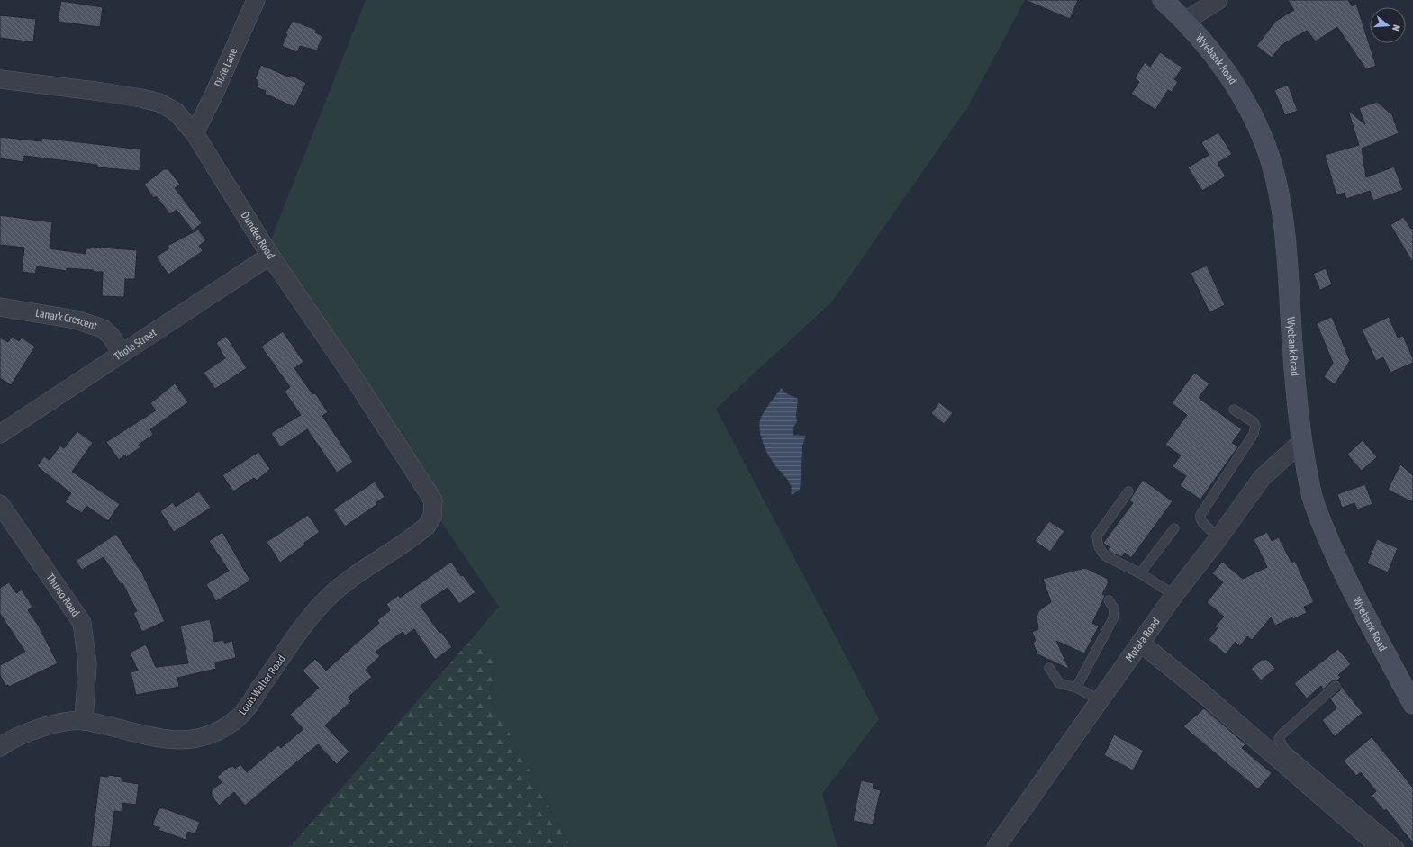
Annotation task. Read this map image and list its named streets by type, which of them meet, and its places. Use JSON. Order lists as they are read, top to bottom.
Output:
{
  "streets": {
    "street": [
      "Wyebank Road",
      "Dixie Lane",
      "Dundee Road",
      "Lanark Crescent",
      "Thole Street",
      "Thurso Road",
      "Motala Road",
      "Louis Walter Road"
    ]
  },
  "crossings": [
    ["Wyebank Road", "Motala Road"],
    ["Dixie Lane", "Dundee Road"],
    ["Dundee Road", "Thole Street"],
    ["Dundee Road", "Louis Walter Road"],
    ["Lanark Crescent", "Thole Street"],
    ["Thurso Road", "Louis Walter Road"]
  ],
  "north": "right"
}
